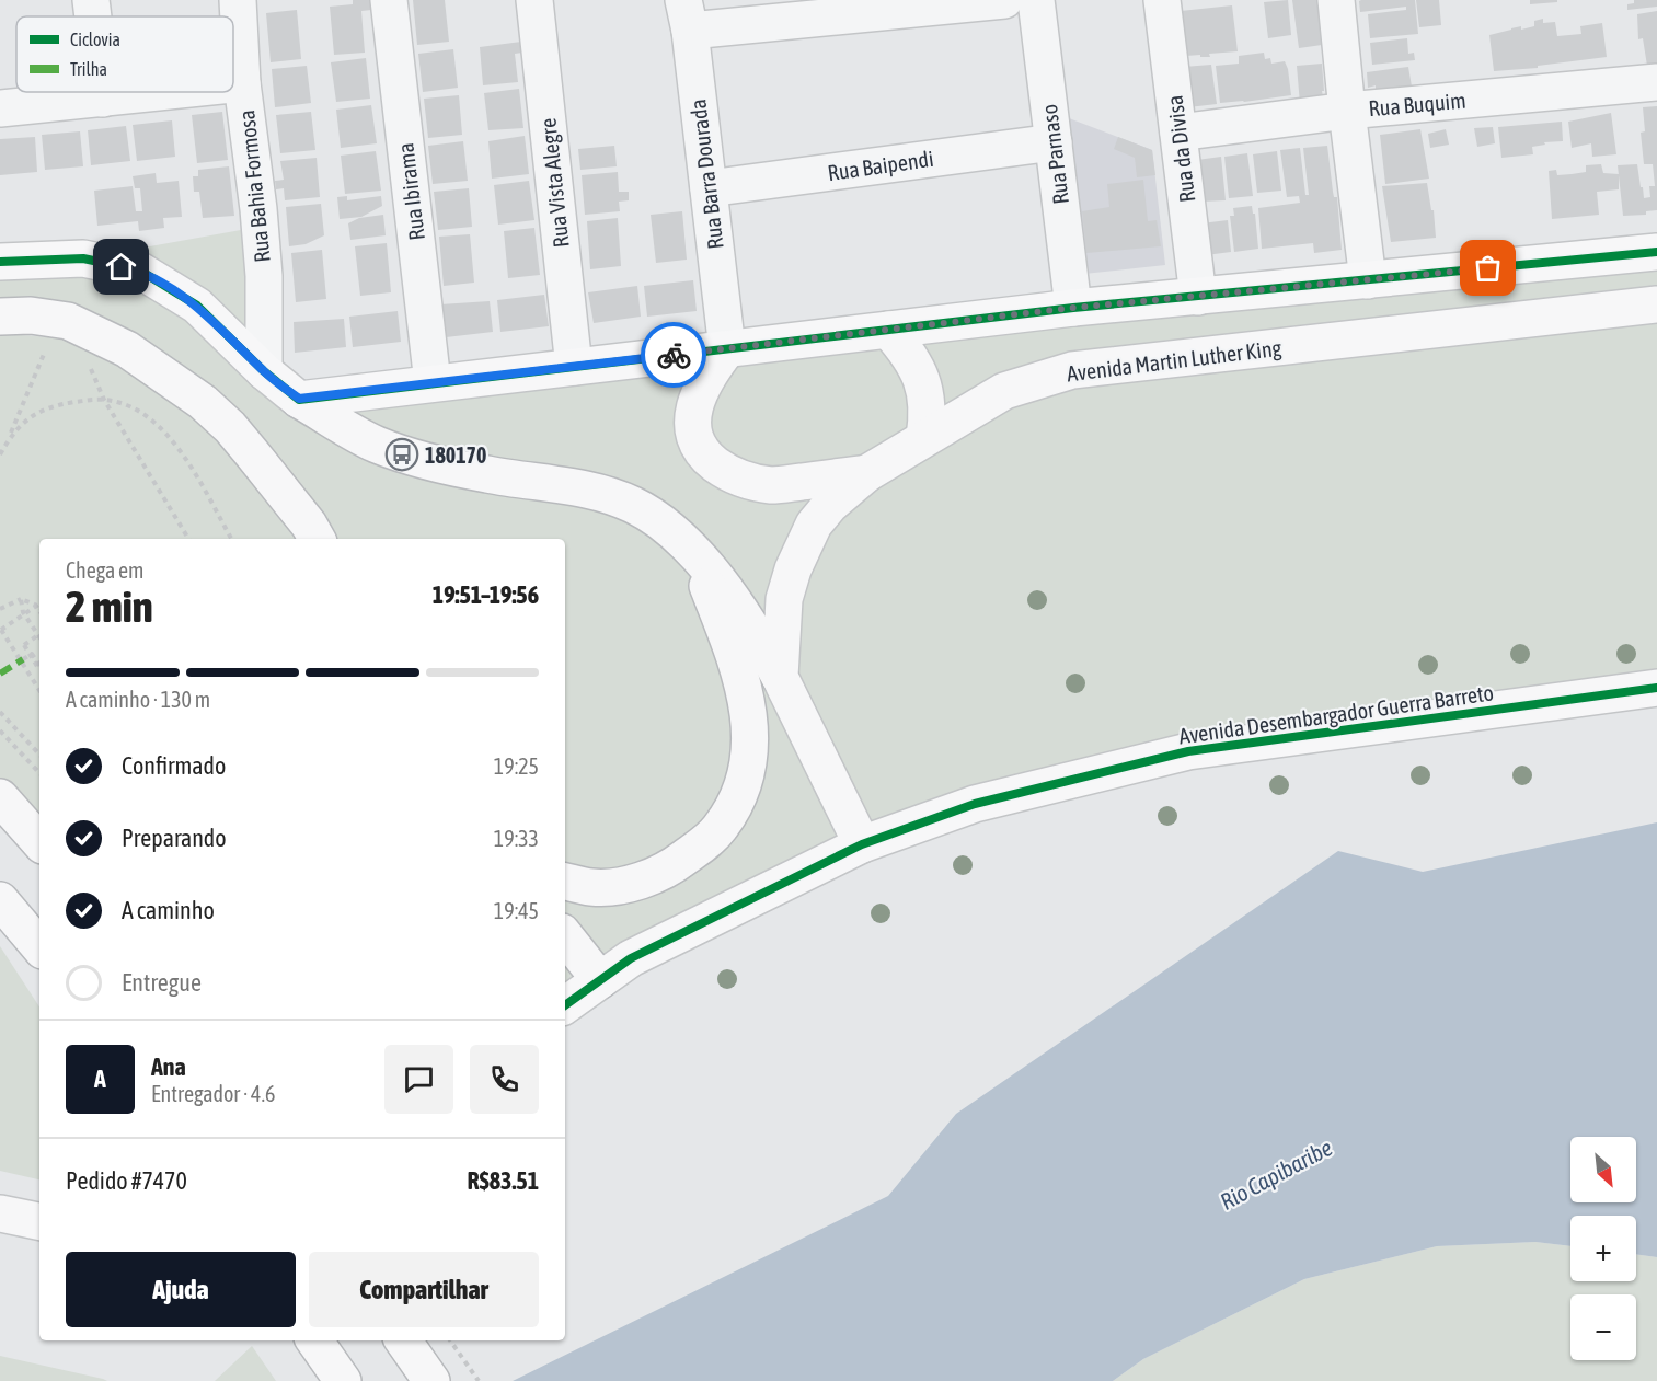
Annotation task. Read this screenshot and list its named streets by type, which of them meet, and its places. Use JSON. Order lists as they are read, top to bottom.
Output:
{
  "streets": {
    "main road": ["Avenida Martin Luther King", "Avenida Desembargador Guerra Barreto"],
    "street": [
      "Rua Buquim",
      "Rua da Divisa",
      "Rua Parnaso",
      "Rua Baipendi",
      "Rua Barra Dourada",
      "Rua Vista Alegre",
      "Rua Bahia Formosa",
      "Rua Ibirama"
    ]
  },
  "crossings": [
    ["Rua Buquim", "Rua da Divisa"],
    ["Rua Parnaso", "Rua Baipendi"],
    ["Rua Baipendi", "Rua Barra Dourada"],
    ["Rua Barra Dourada", "Avenida Martin Luther King"]
  ],
  "water": ["Rio Capibaribe"],
  "places": {
    "bus stop": ["180170"]
  },
  "legend": ["Ciclovia", "Trilha"],
  "north": "bottom right",
  "page": {
    "heading": ["2 min", "Chega em", "19:51–19:56"],
    "panel": [
      "Ana",
      "Entregador · 4.6",
      "Pedido #7470",
      "R$83.51"
    ],
    "bar": "A caminho · 130 m",
    "list": [
      ["Confirmado", "19:25"],
      ["Preparando", "19:33"],
      ["A caminho", "19:45"],
      "Entregue"
    ],
    "round": "A",
    "map_buttons": ["+", "−"],
    "buttons": ["Ajuda", "Compartilhar"]
  }
}
